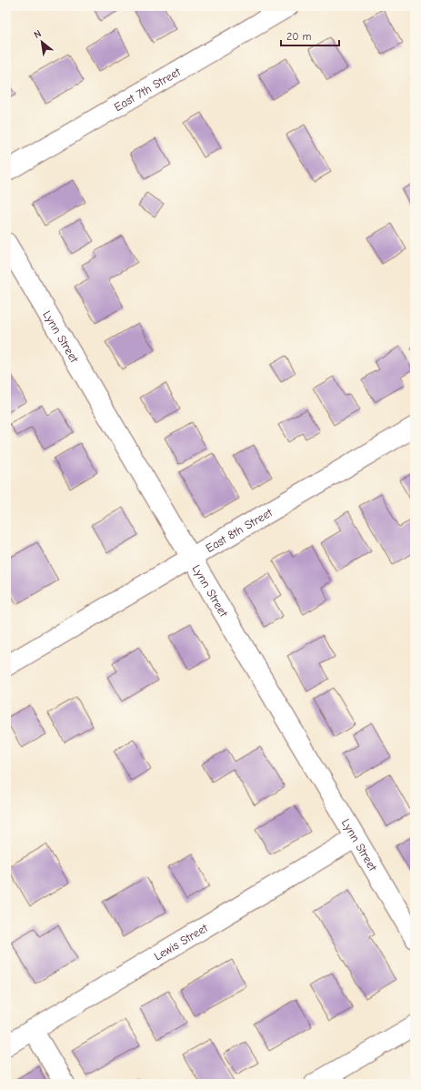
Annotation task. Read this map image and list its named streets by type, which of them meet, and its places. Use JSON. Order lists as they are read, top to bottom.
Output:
{
  "streets": {
    "street": [
      "East 7th Street",
      "Lynn Street",
      "East 8th Street",
      "Lewis Street"
    ]
  },
  "crossings": [
    ["Lynn Street", "East 8th Street"],
    ["Lynn Street", "Lewis Street"]
  ],
  "scale_bar": "20 m",
  "north": "top left"
}
